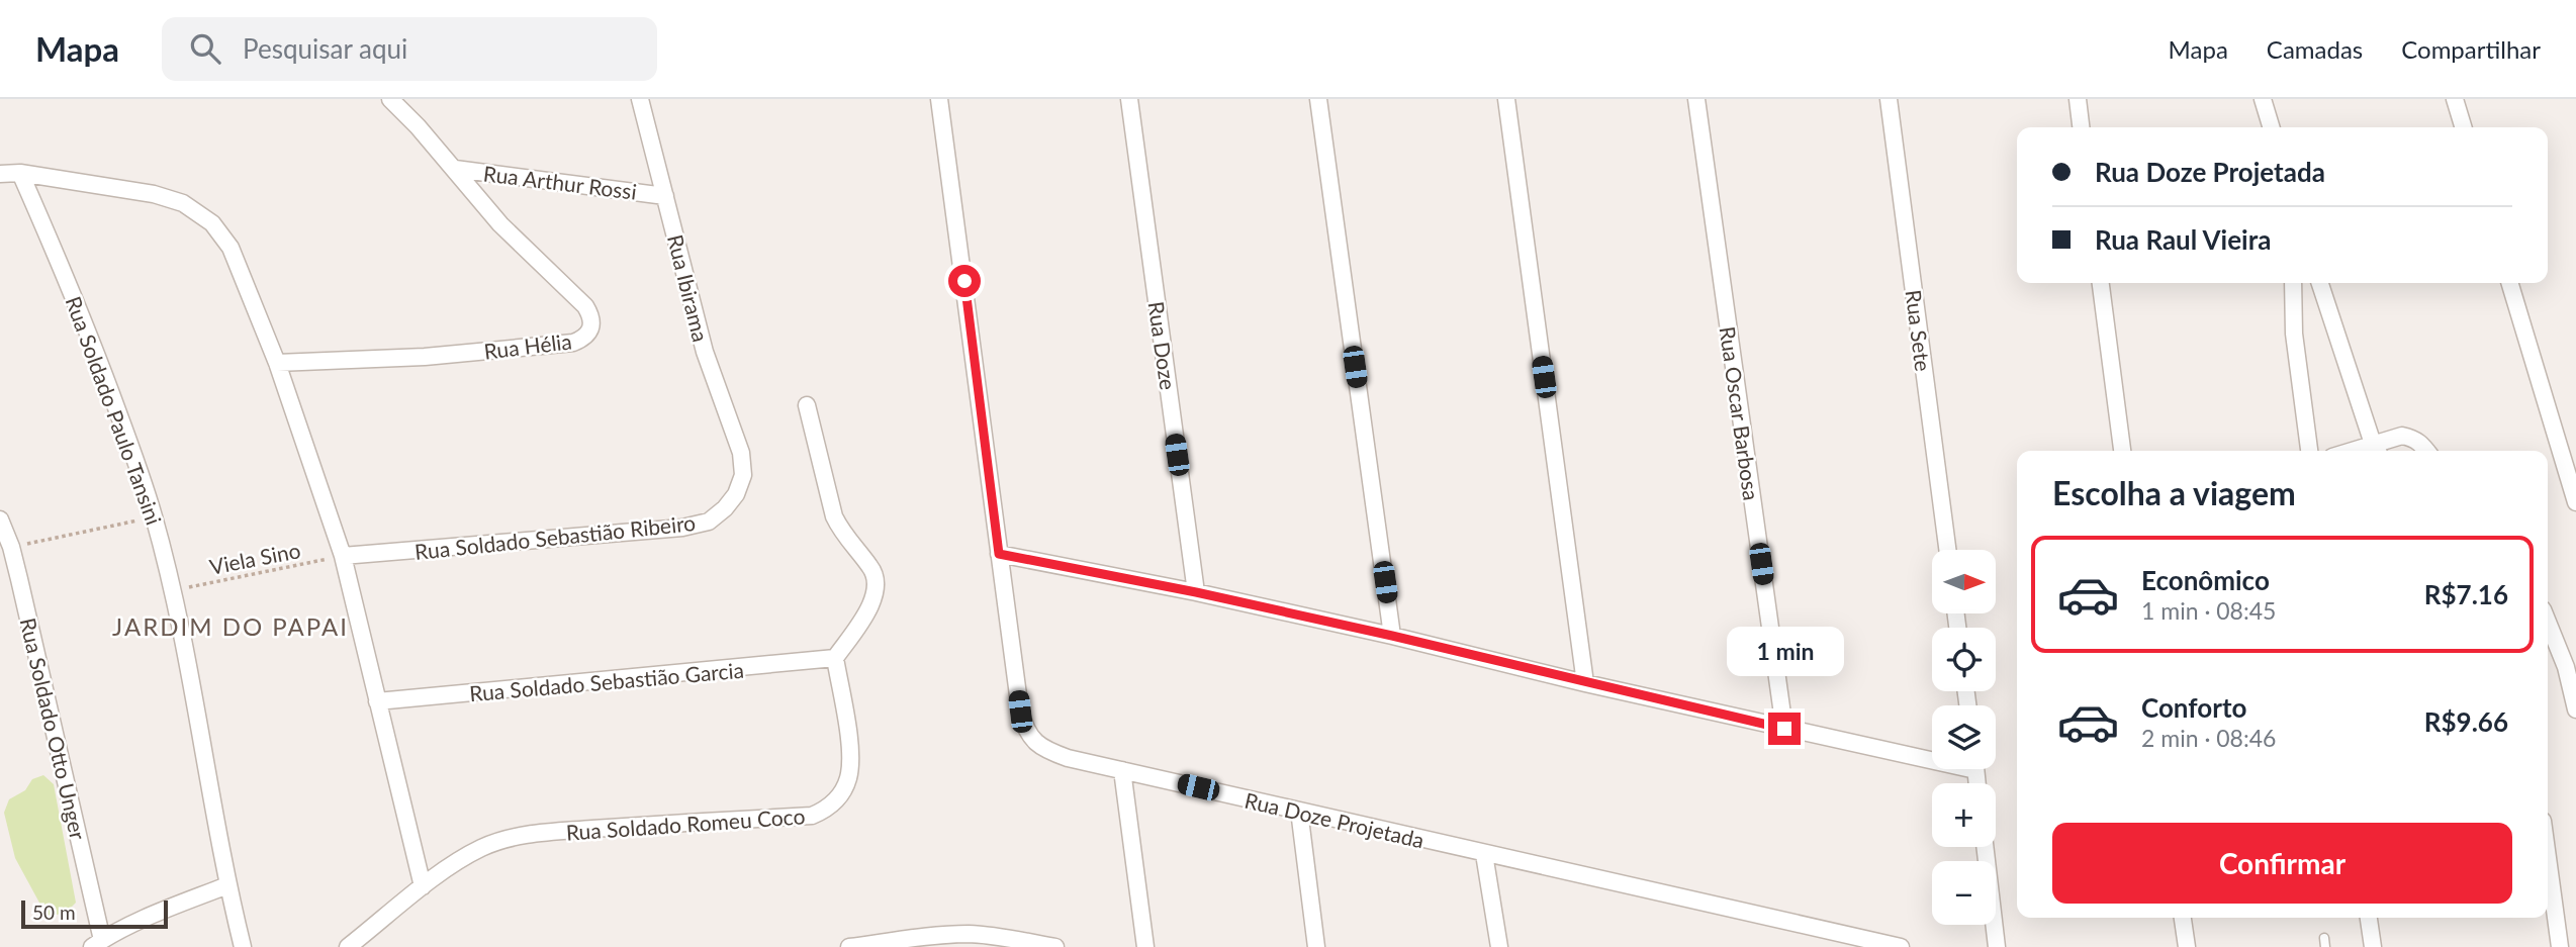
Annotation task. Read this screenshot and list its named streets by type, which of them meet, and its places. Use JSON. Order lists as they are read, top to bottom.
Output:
{
  "streets": {
    "street": [
      "Rua Arthur Rossi",
      "Rua Ibirama",
      "Rua Sete",
      "Rua Hélia",
      "Rua Doze",
      "Rua Soldado Paulo Tansini",
      "Rua Oscar Barbosa",
      "Rua Soldado Sebastião Ribeiro",
      "Rua Soldado Sebastião Garcia",
      "Rua Soldado Otto Unger",
      "Rua Doze Projetada",
      "Rua Soldado Romeu Coco"
    ],
    "path": ["Viela Sino"]
  },
  "crossings": [
    ["Rua Arthur Rossi", "Rua Ibirama"],
    ["Rua Arthur Rossi", "Rua Hélia"],
    ["Rua Ibirama", "Rua Soldado Sebastião Ribeiro"],
    ["Rua Soldado Paulo Tansini", "Viela Sino"],
    ["Rua Soldado Sebastião Ribeiro", "Viela Sino"],
    ["Rua Soldado Sebastião Garcia", "Rua Soldado Romeu Coco"]
  ],
  "districts": ["JARDIM DO PAPAI"],
  "scale_bar": "50 m",
  "north": "right",
  "page": {
    "header": "Mapa",
    "search": "Pesquisar aqui",
    "nav": ["Mapa", "Camadas", "Compartilhar"],
    "banner": ["Rua Doze Projetada", "Rua Raul Vieira"],
    "heading": "Escolha a viagem",
    "list": [
      {
        "name": "Econômico",
        "note": "1 min · 08:45",
        "value": "R$7.16"
      },
      {
        "name": "Conforto",
        "note": "2 min · 08:46",
        "value": "R$9.66"
      }
    ],
    "map_buttons": ["+", "−"],
    "bubble": "1 min",
    "buttons": "Confirmar",
    "scale": "50 m"
  }
}
